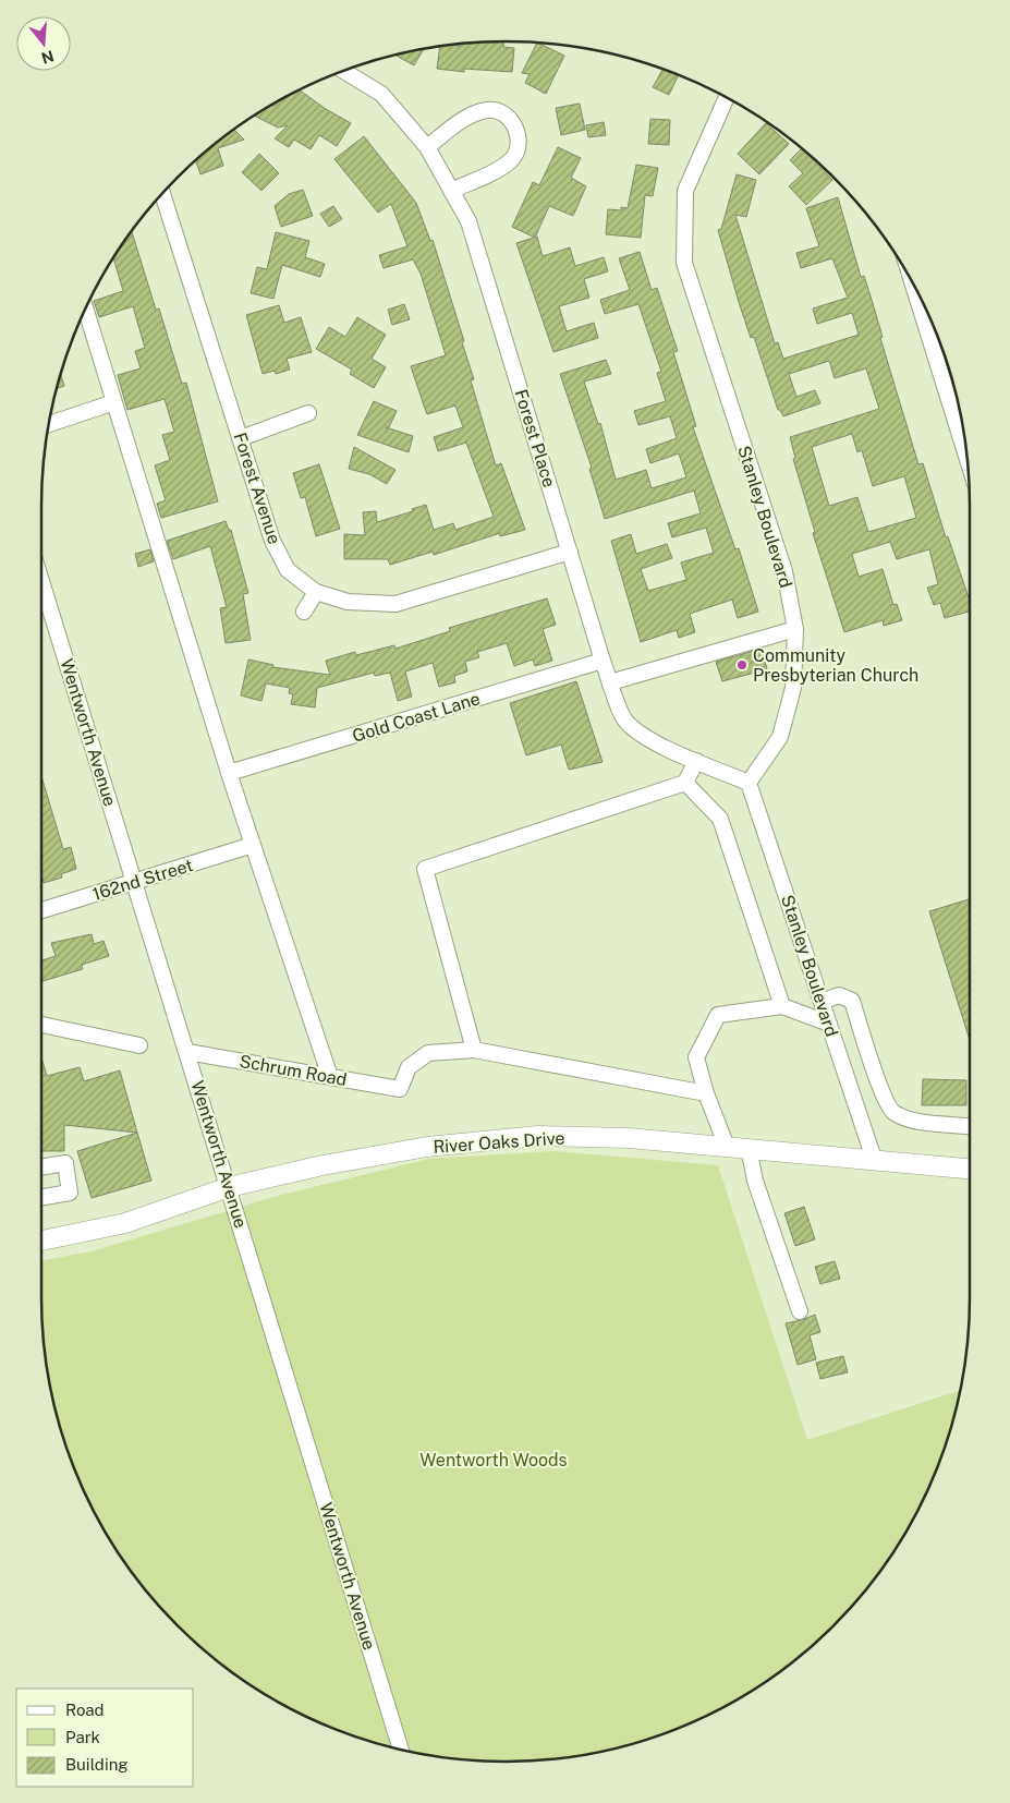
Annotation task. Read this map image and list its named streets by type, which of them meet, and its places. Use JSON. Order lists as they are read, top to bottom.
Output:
{
  "streets": {
    "main road": ["River Oaks Drive"],
    "street": [
      "Forest Place",
      "Forest Avenue",
      "Stanley Boulevard",
      "Gold Coast Lane",
      "Wentworth Avenue",
      "162nd Street",
      "Schrum Road"
    ]
  },
  "crossings": [
    ["Forest Place", "Forest Avenue"],
    ["Forest Place", "Stanley Boulevard"],
    ["Forest Place", "Gold Coast Lane"],
    ["Stanley Boulevard", "River Oaks Drive"],
    ["Wentworth Avenue", "162nd Street"],
    ["Wentworth Avenue", "Schrum Road"],
    ["Wentworth Avenue", "River Oaks Drive"]
  ],
  "parks": ["Wentworth Woods"],
  "places": ["Community Presbyterian Church"],
  "legend": ["Road", "Park", "Building"],
  "north": "bottom"
}
